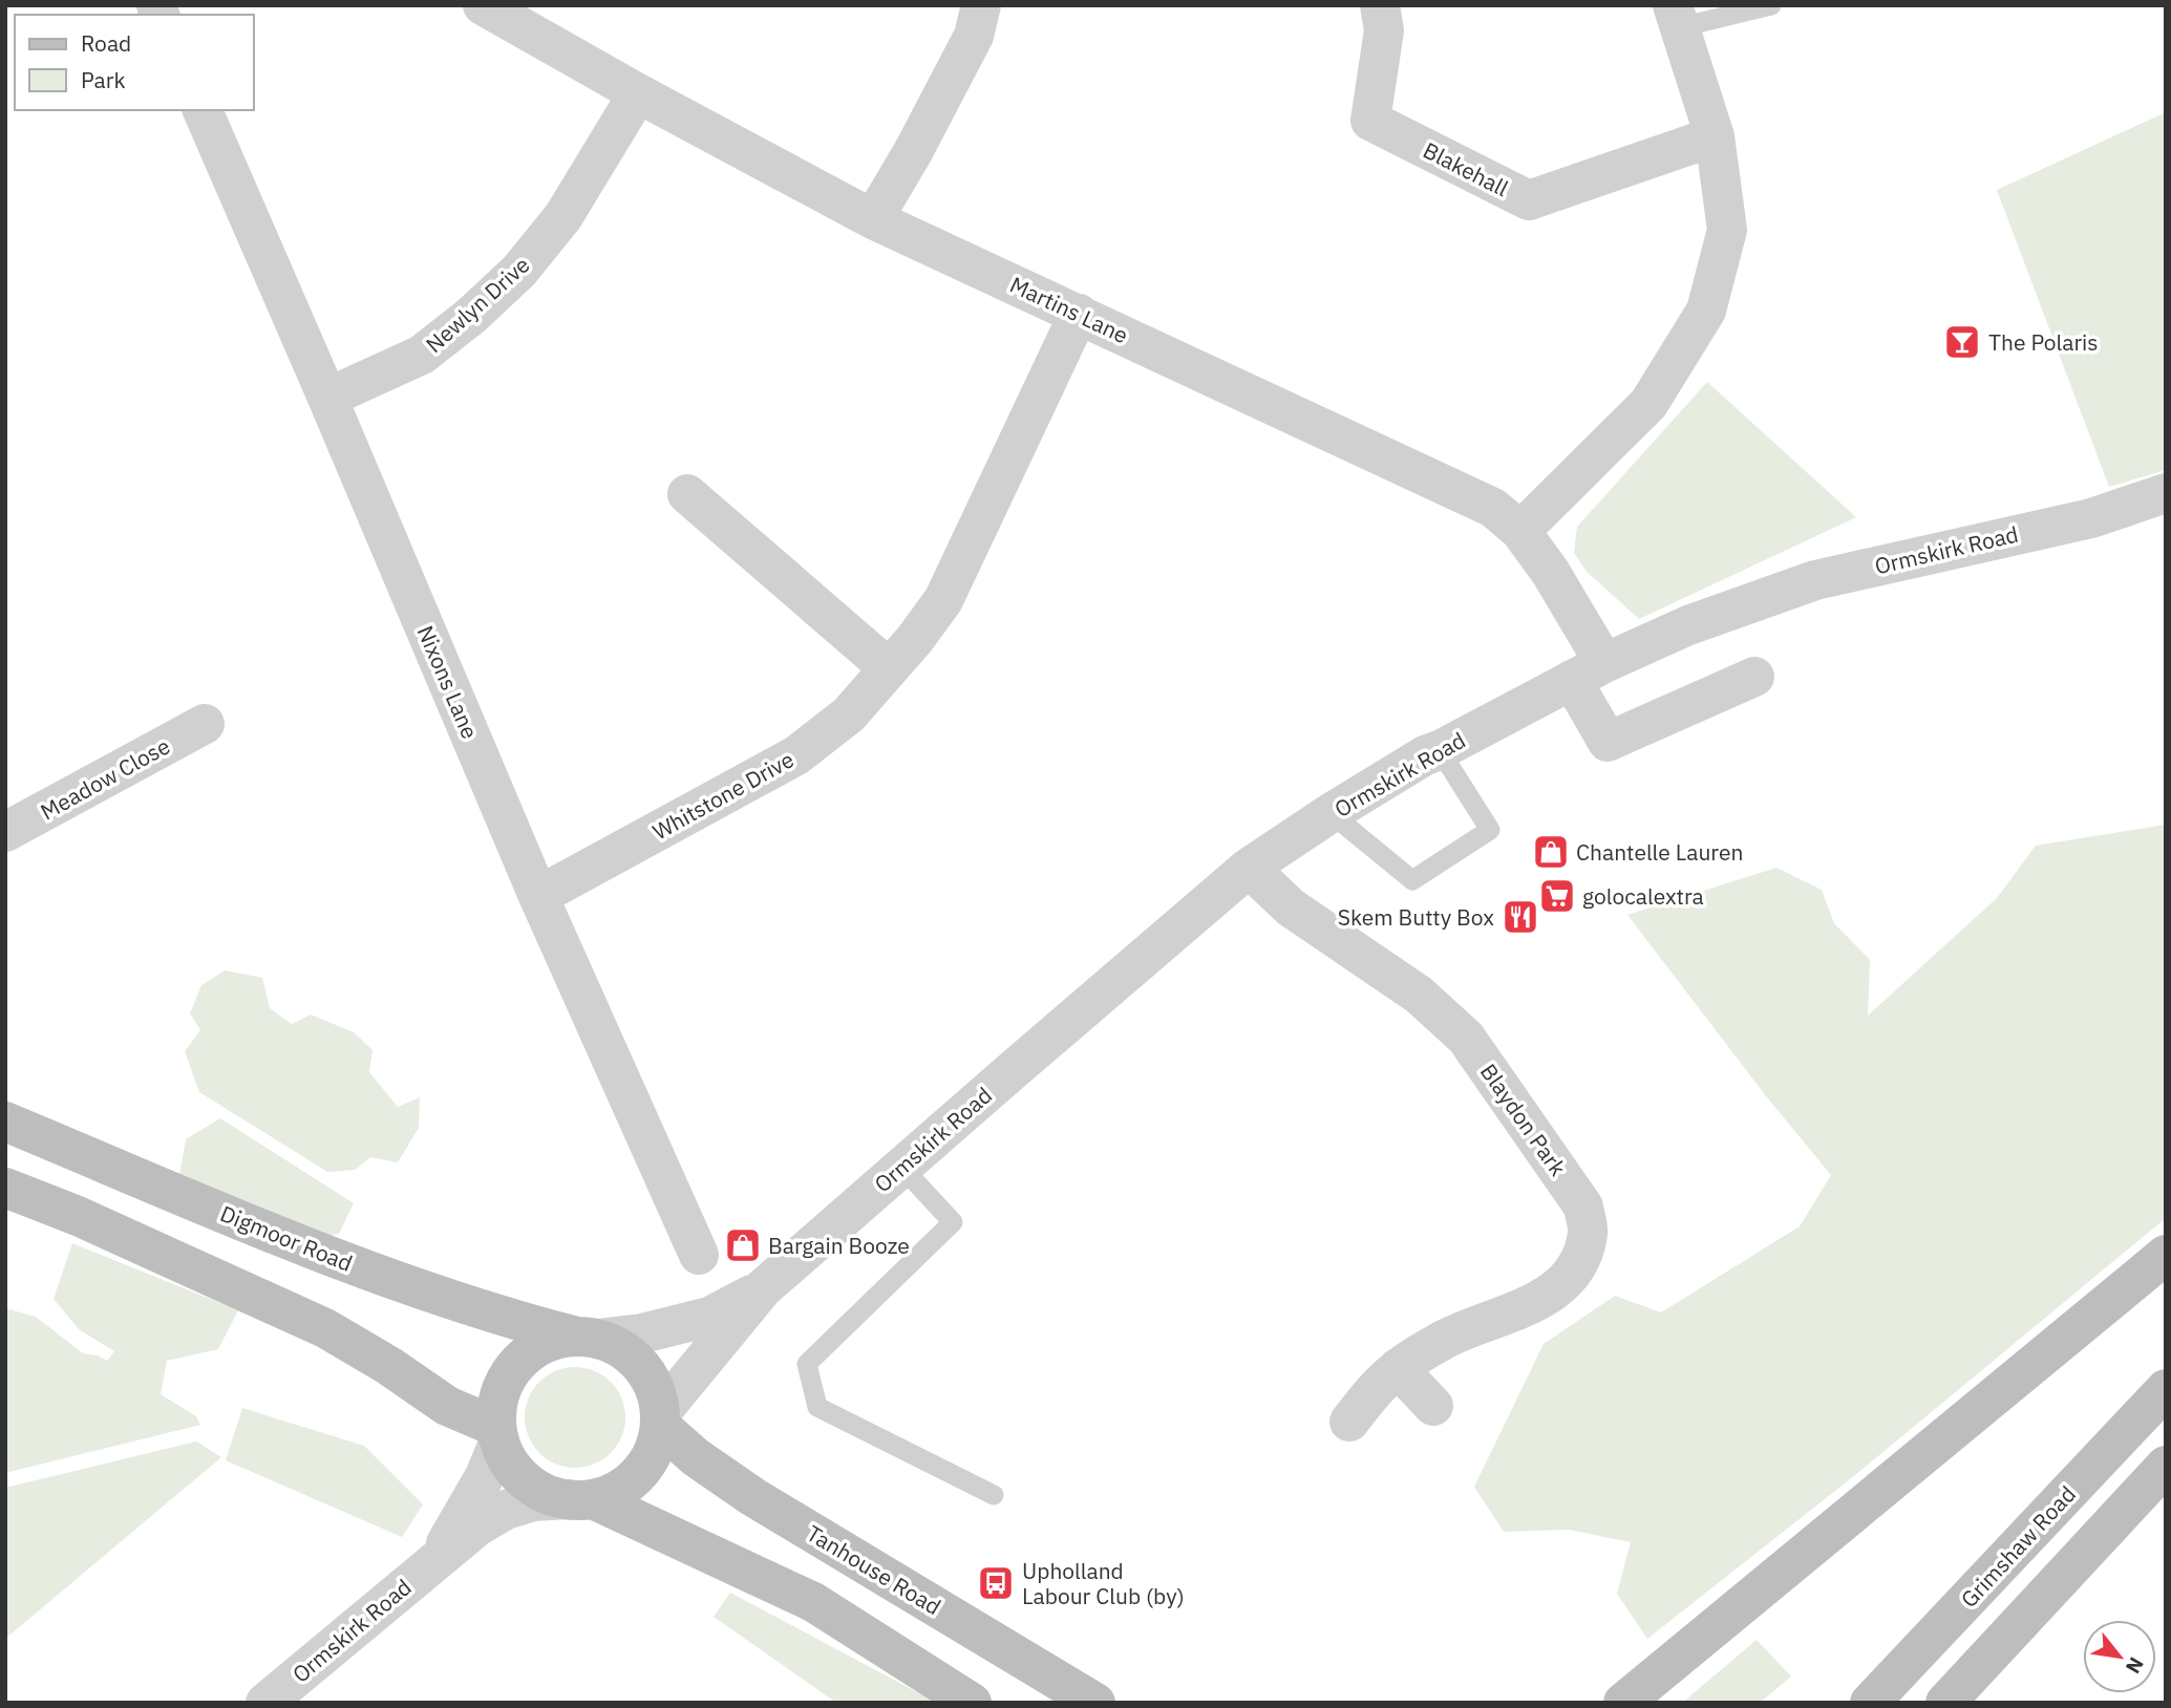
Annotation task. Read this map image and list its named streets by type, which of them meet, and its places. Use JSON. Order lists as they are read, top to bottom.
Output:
{
  "streets": {
    "street": [
      "Blakehall",
      "Newlyn Drive",
      "Martins Lane",
      "Ormskirk Road",
      "Nixons Lane",
      "Meadow Close",
      "Whitstone Drive",
      "Blaydon Park",
      "Digmoor Road",
      "Grimshaw Road",
      "Tanhouse Road"
    ]
  },
  "crossings": [
    ["Newlyn Drive", "Martins Lane"],
    ["Newlyn Drive", "Nixons Lane"],
    ["Martins Lane", "Ormskirk Road"],
    ["Martins Lane", "Whitstone Drive"],
    ["Ormskirk Road", "Blaydon Park"],
    ["Ormskirk Road", "Digmoor Road"],
    ["Ormskirk Road", "Tanhouse Road"],
    ["Nixons Lane", "Whitstone Drive"],
    ["Digmoor Road", "Tanhouse Road"]
  ],
  "places": {
    "bar": ["The Polaris"],
    "shop": ["Chantelle Lauren", "Bargain Booze"],
    "supermarket": ["golocalextra"],
    "restaurant": ["Skem Butty Box"],
    "bus stop": ["Upholland Labour Club (by)"]
  },
  "legend": ["Road", "Park"],
  "north": "bottom right"
}
